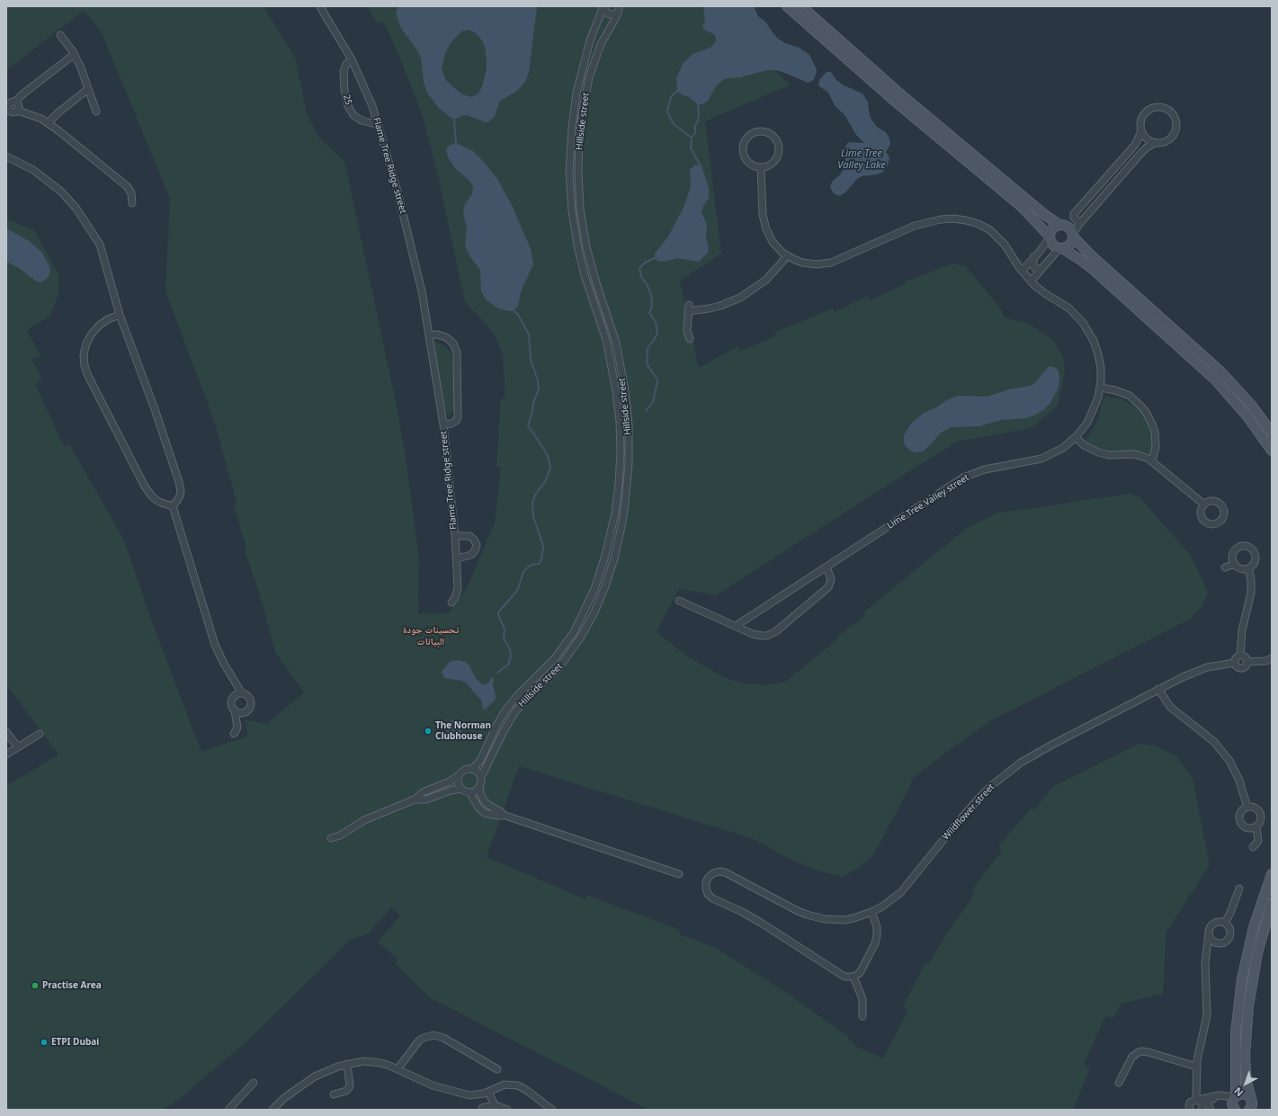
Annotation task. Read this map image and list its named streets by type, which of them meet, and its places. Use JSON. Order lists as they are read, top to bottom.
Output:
{
  "streets": {
    "street": [
      "25",
      "Hillside street",
      "Flame Tree Ridge street",
      "Lime Tree Valley street",
      "Wildflower street"
    ]
  },
  "crossings": [
    ["25", "Flame Tree Ridge street"]
  ],
  "districts": ["تحسينات جودة البيانات"],
  "water": ["Lime Tree Valley Lake"],
  "places": ["The Norman Clubhouse", "Practise Area", "ETPI Dubai"],
  "north": "bottom left"
}
